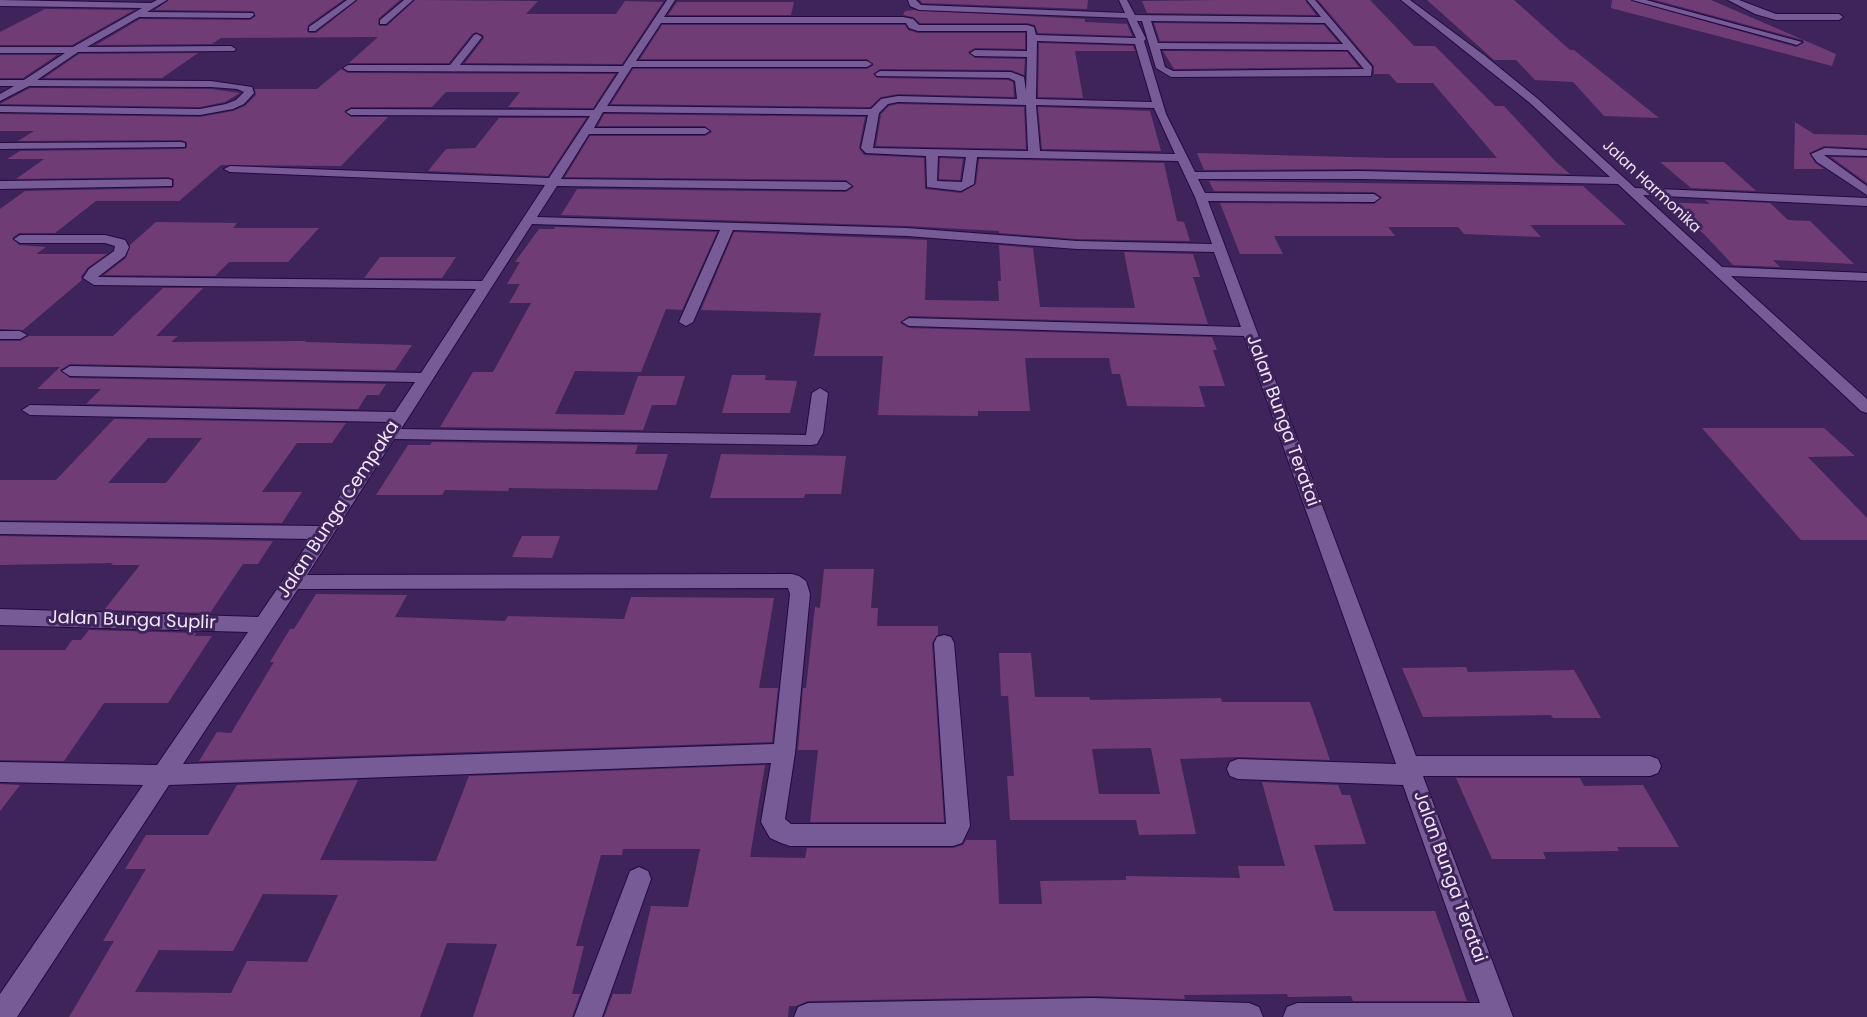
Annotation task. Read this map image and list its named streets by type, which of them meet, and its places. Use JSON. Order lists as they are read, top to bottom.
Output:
{
  "streets": {
    "street": [
      "Jalan Harmonika",
      "Jalan Bunga Teratai",
      "Jalan Bunga Cempaka",
      "Jalan Bunga Suplir"
    ]
  },
  "crossings": [
    ["Jalan Bunga Cempaka", "Jalan Bunga Suplir"]
  ]
}
